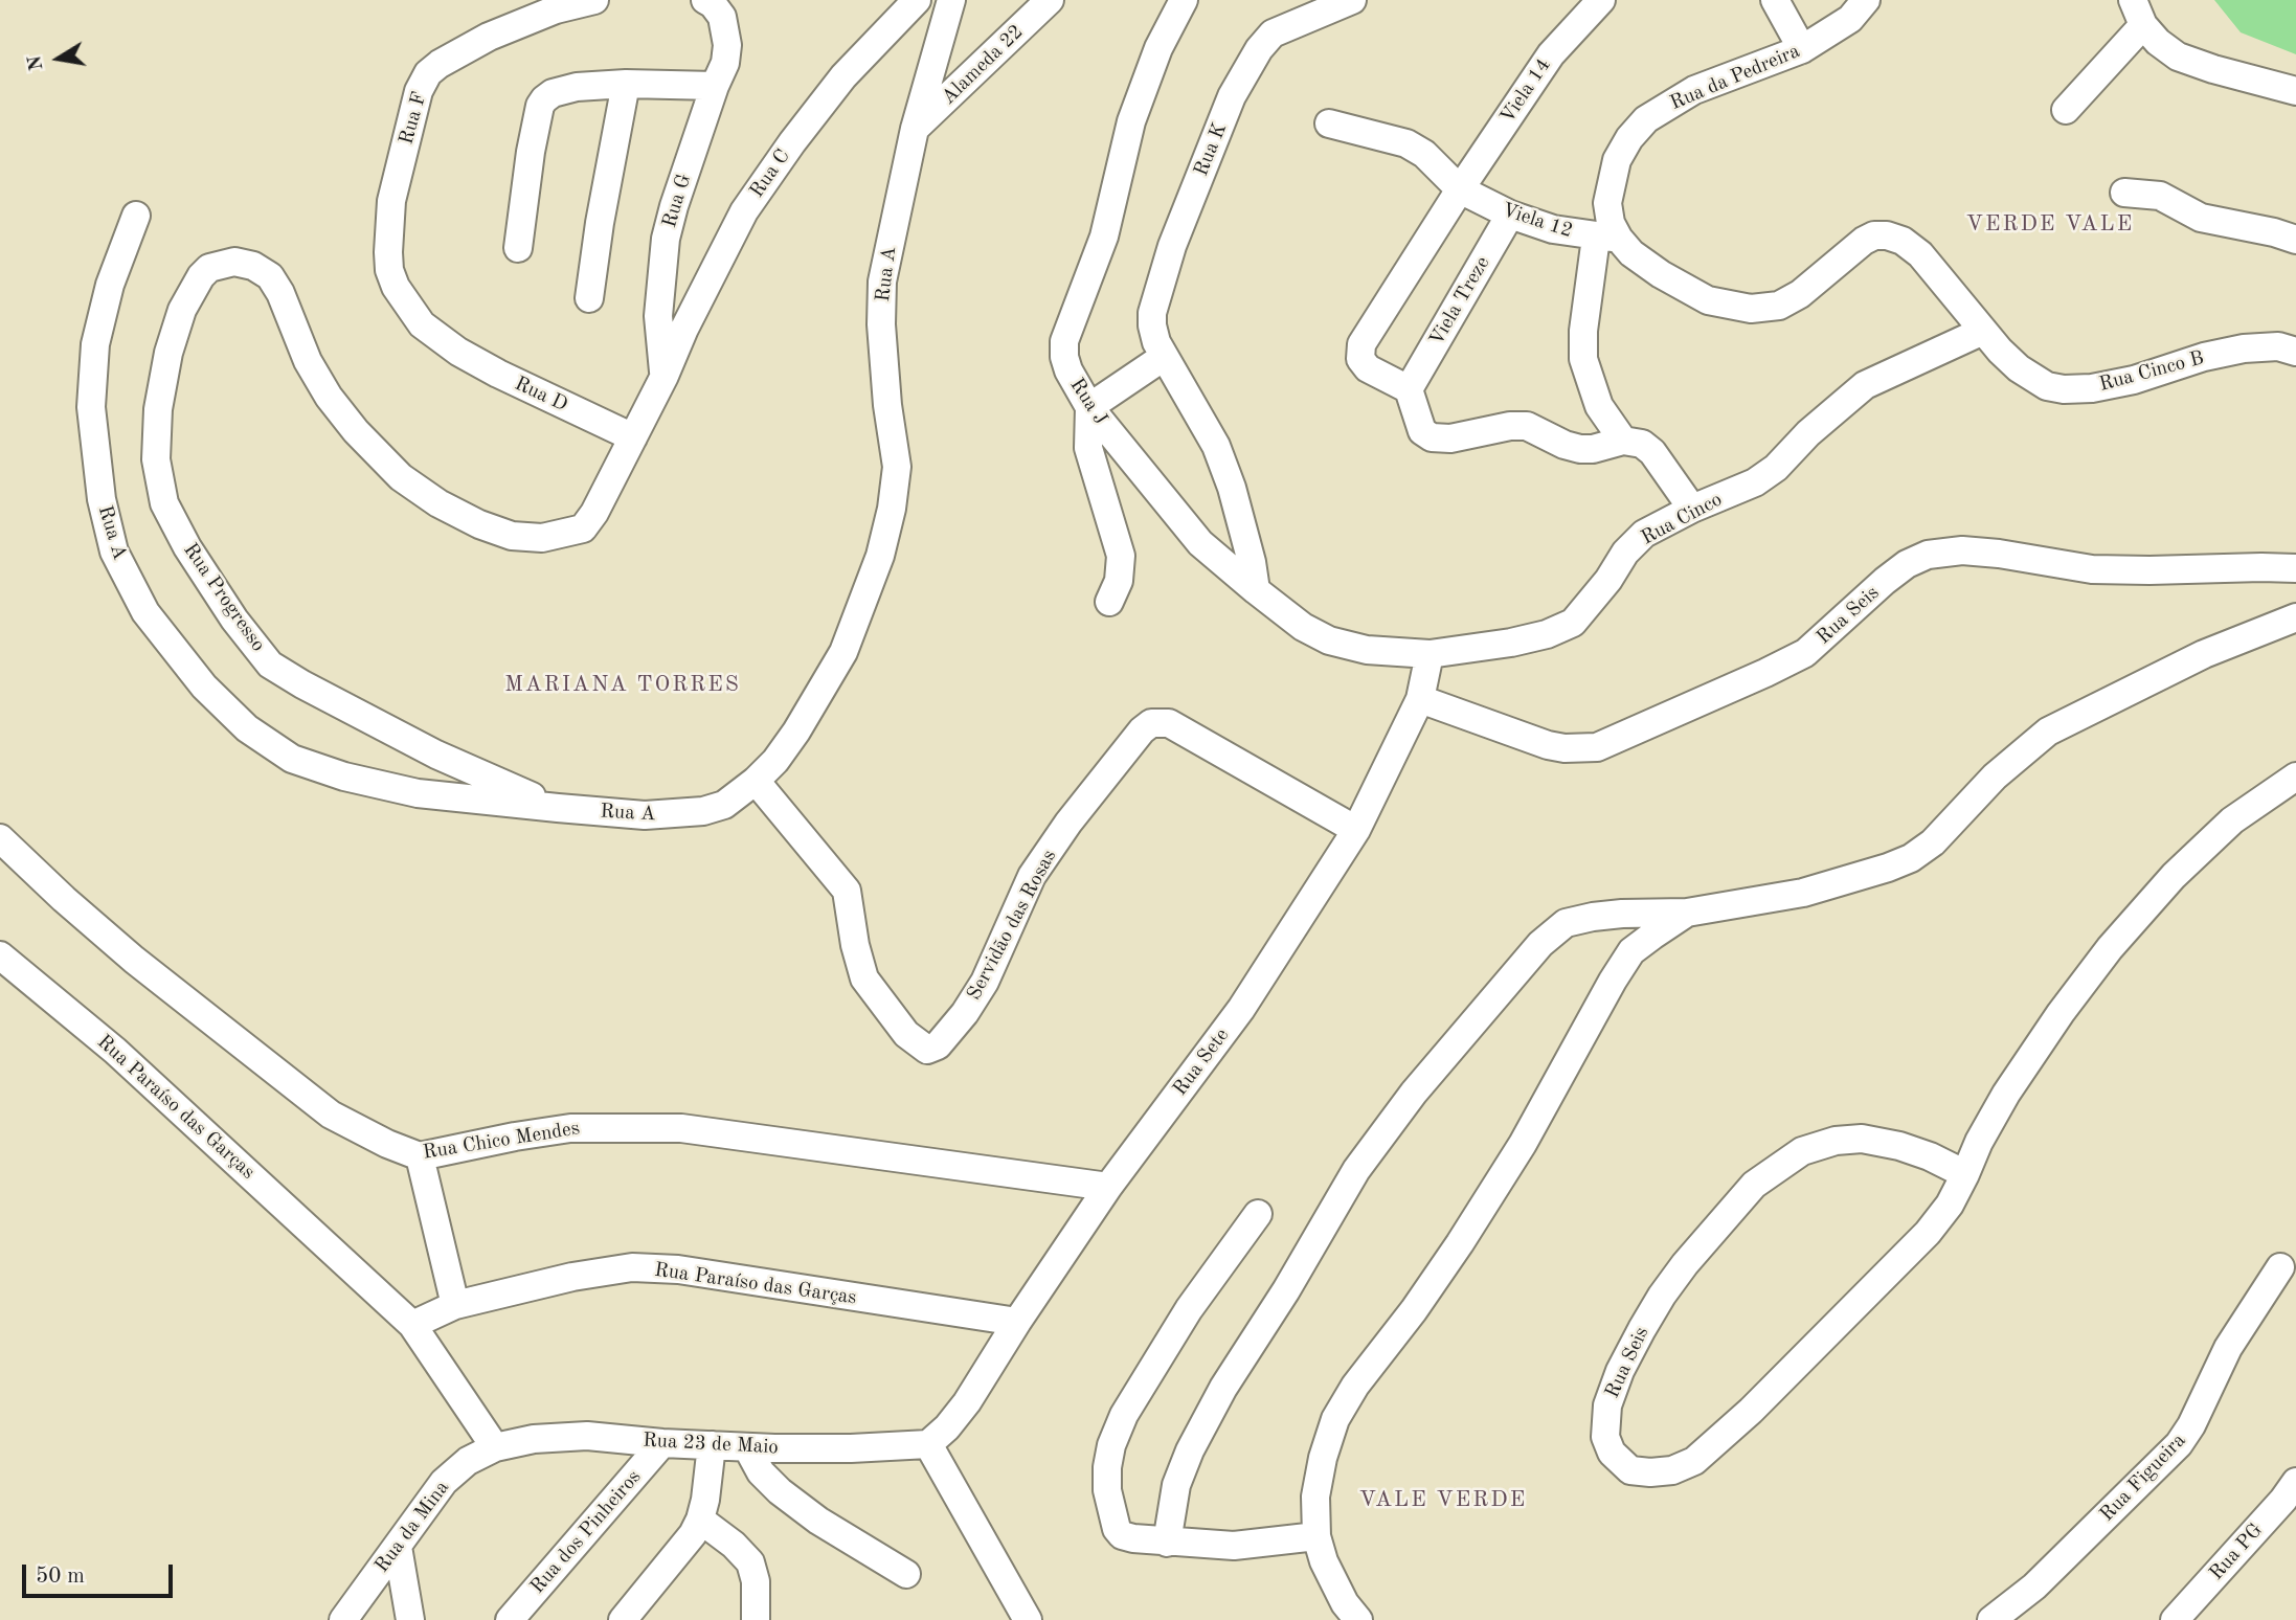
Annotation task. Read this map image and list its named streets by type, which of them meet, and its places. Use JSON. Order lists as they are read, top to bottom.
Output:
{
  "streets": {
    "street": [
      "Alameda 22",
      "Rua da Pedreira",
      "Viela 14",
      "Rua F",
      "Rua K",
      "Rua C",
      "Rua G",
      "Viela 12",
      "Rua A",
      "Viela Treze",
      "Rua Cinco B",
      "Rua D",
      "Rua J",
      "Rua Cinco",
      "Rua Progresso",
      "Rua Seis",
      "Servidão das Rosas",
      "Rua Sete",
      "Rua Paraíso das Garças",
      "Rua Chico Mendes",
      "Rua 23 de Maio",
      "Rua Figueira",
      "Rua da Mina",
      "Rua dos Pinheiros",
      "Rua PG"
    ]
  },
  "crossings": [
    ["Alameda 22", "Rua A"],
    ["Rua da Pedreira", "Viela 12"],
    ["Rua da Pedreira", "Rua Cinco B"],
    ["Rua da Pedreira", "Rua Cinco"],
    ["Viela 14", "Viela 12"],
    ["Viela 14", "Viela Treze"],
    ["Rua F", "Rua D"],
    ["Rua K", "Rua J"],
    ["Rua C", "Rua G"],
    ["Viela 12", "Viela Treze"],
    ["Rua A", "Rua Progresso"],
    ["Rua A", "Servidão das Rosas"],
    ["Rua Cinco B", "Rua Cinco"],
    ["Rua D", "Rua Progresso"],
    ["Rua J", "Rua Cinco"],
    ["Rua Cinco", "Rua Sete"],
    ["Rua Seis", "Rua Sete"],
    ["Servidão das Rosas", "Rua Sete"],
    ["Rua Sete", "Rua Paraíso das Garças"],
    ["Rua Sete", "Rua Chico Mendes"],
    ["Rua Sete", "Rua 23 de Maio"],
    ["Rua Paraíso das Garças", "Rua 23 de Maio"],
    ["Rua Paraíso das Garças", "Rua da Mina"],
    ["Rua 23 de Maio", "Rua da Mina"],
    ["Rua 23 de Maio", "Rua dos Pinheiros"]
  ],
  "districts": ["VERDE VALE", "MARIANA TORRES", "VALE VERDE"],
  "scale_bar": "50 m",
  "north": "left"
}
